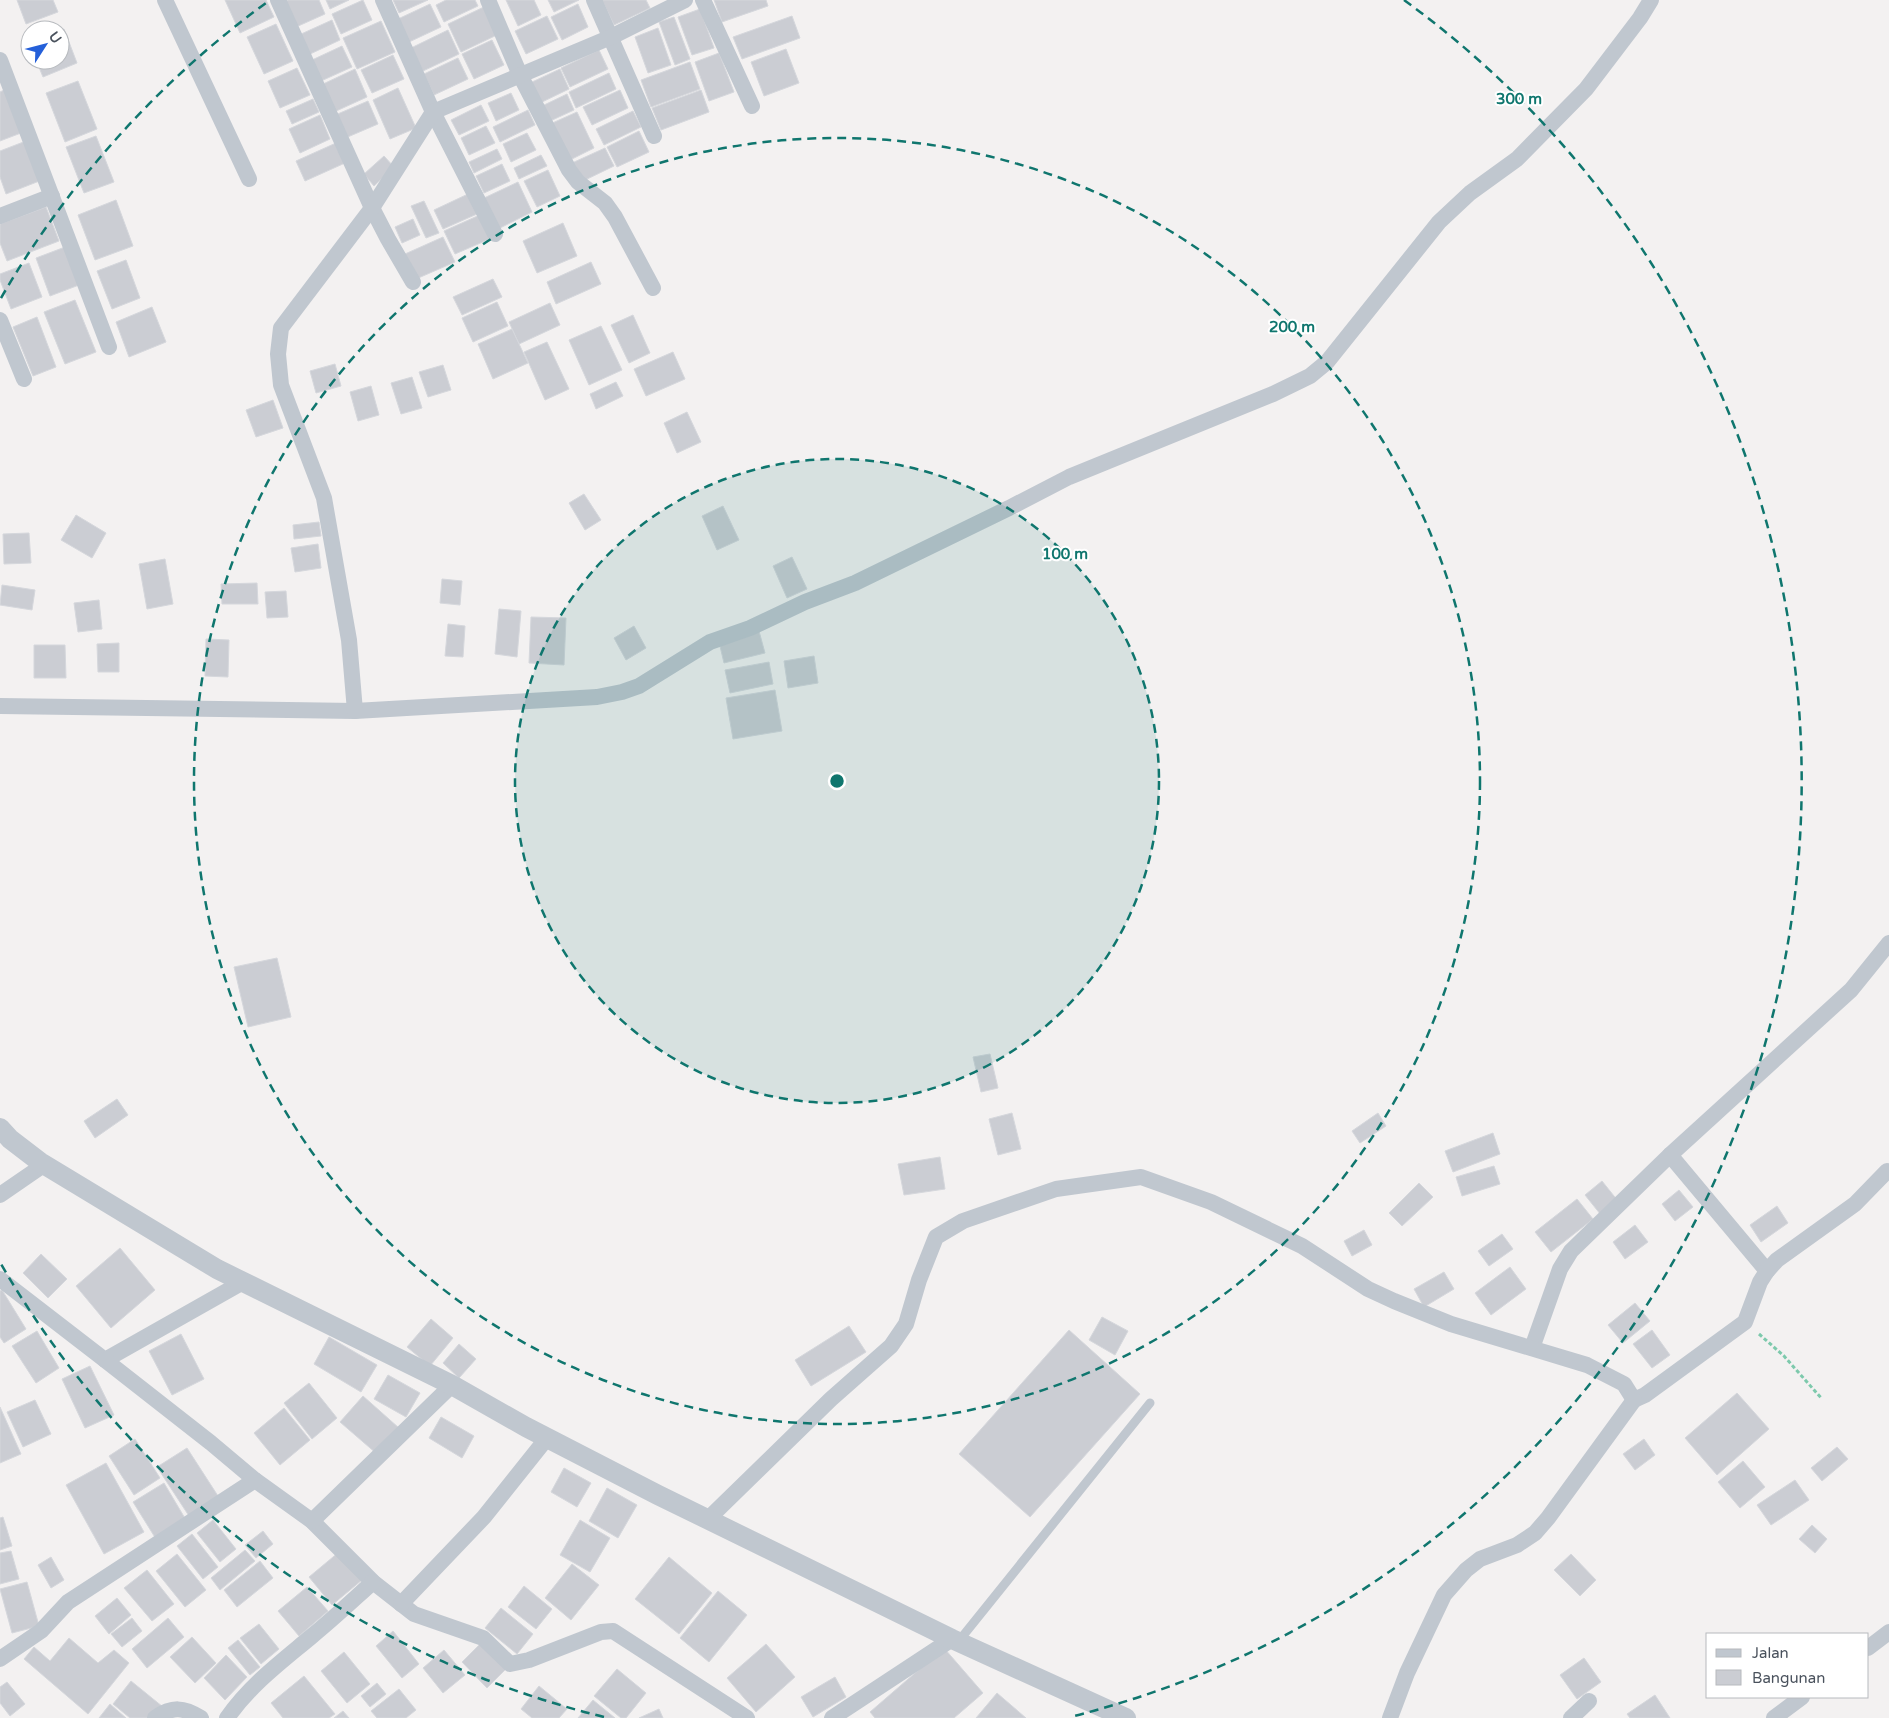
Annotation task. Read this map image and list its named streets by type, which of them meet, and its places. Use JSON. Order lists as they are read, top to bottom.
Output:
{
  "legend": ["Jalan", "Bangunan"],
  "north": "top right",
  "rings": ["300 m", "200 m", "100 m"]
}
